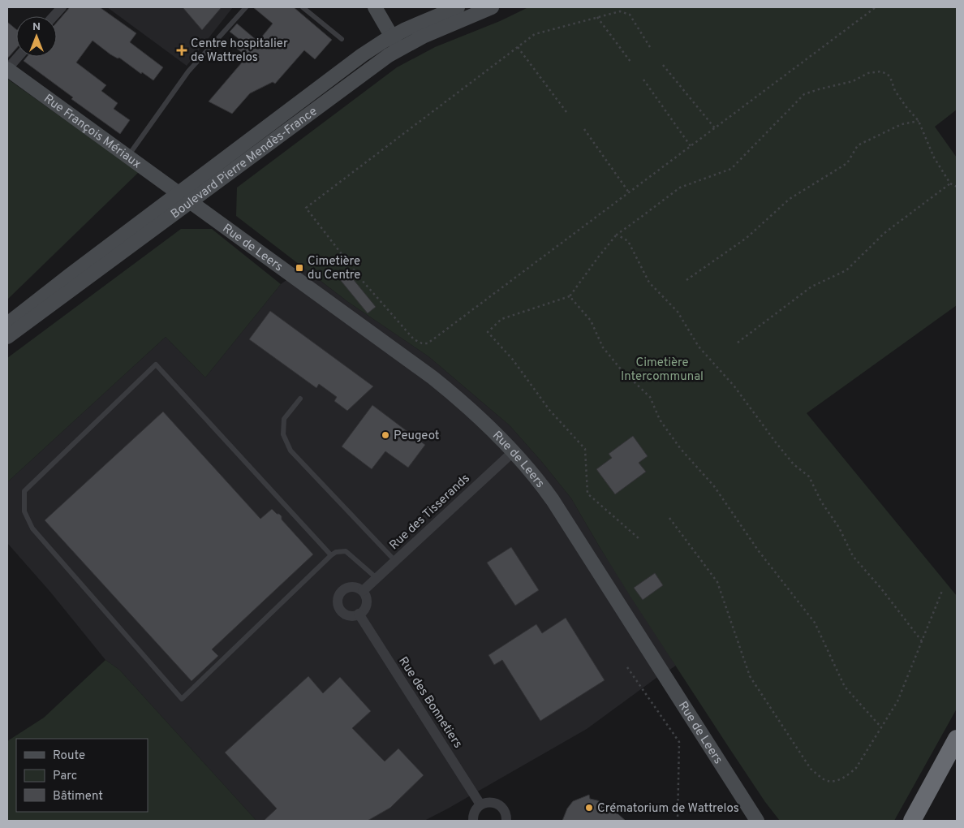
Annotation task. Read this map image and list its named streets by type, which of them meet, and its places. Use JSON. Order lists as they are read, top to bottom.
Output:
{
  "streets": {
    "street": [
      "Rue François Mériaux",
      "Boulevard Pierre Mendès-France",
      "Rue de Leers",
      "Rue des Tisserands",
      "Rue des Bonnetiers"
    ]
  },
  "crossings": [
    ["Rue François Mériaux", "Boulevard Pierre Mendès-France"],
    ["Rue François Mériaux", "Rue de Leers"],
    ["Boulevard Pierre Mendès-France", "Rue de Leers"],
    ["Rue de Leers", "Rue des Tisserands"],
    ["Rue des Tisserands", "Rue des Bonnetiers"]
  ],
  "parks": ["Cimetière Intercommunal"],
  "places": {
    "health": ["Centre hospitalier de Wattrelos"],
    "transit": ["Cimetière du Centre"],
    "other": ["Peugeot", "Crématorium de Wattrelos"]
  },
  "legend": ["Route", "Parc", "Bâtiment"],
  "north": "top"
}
